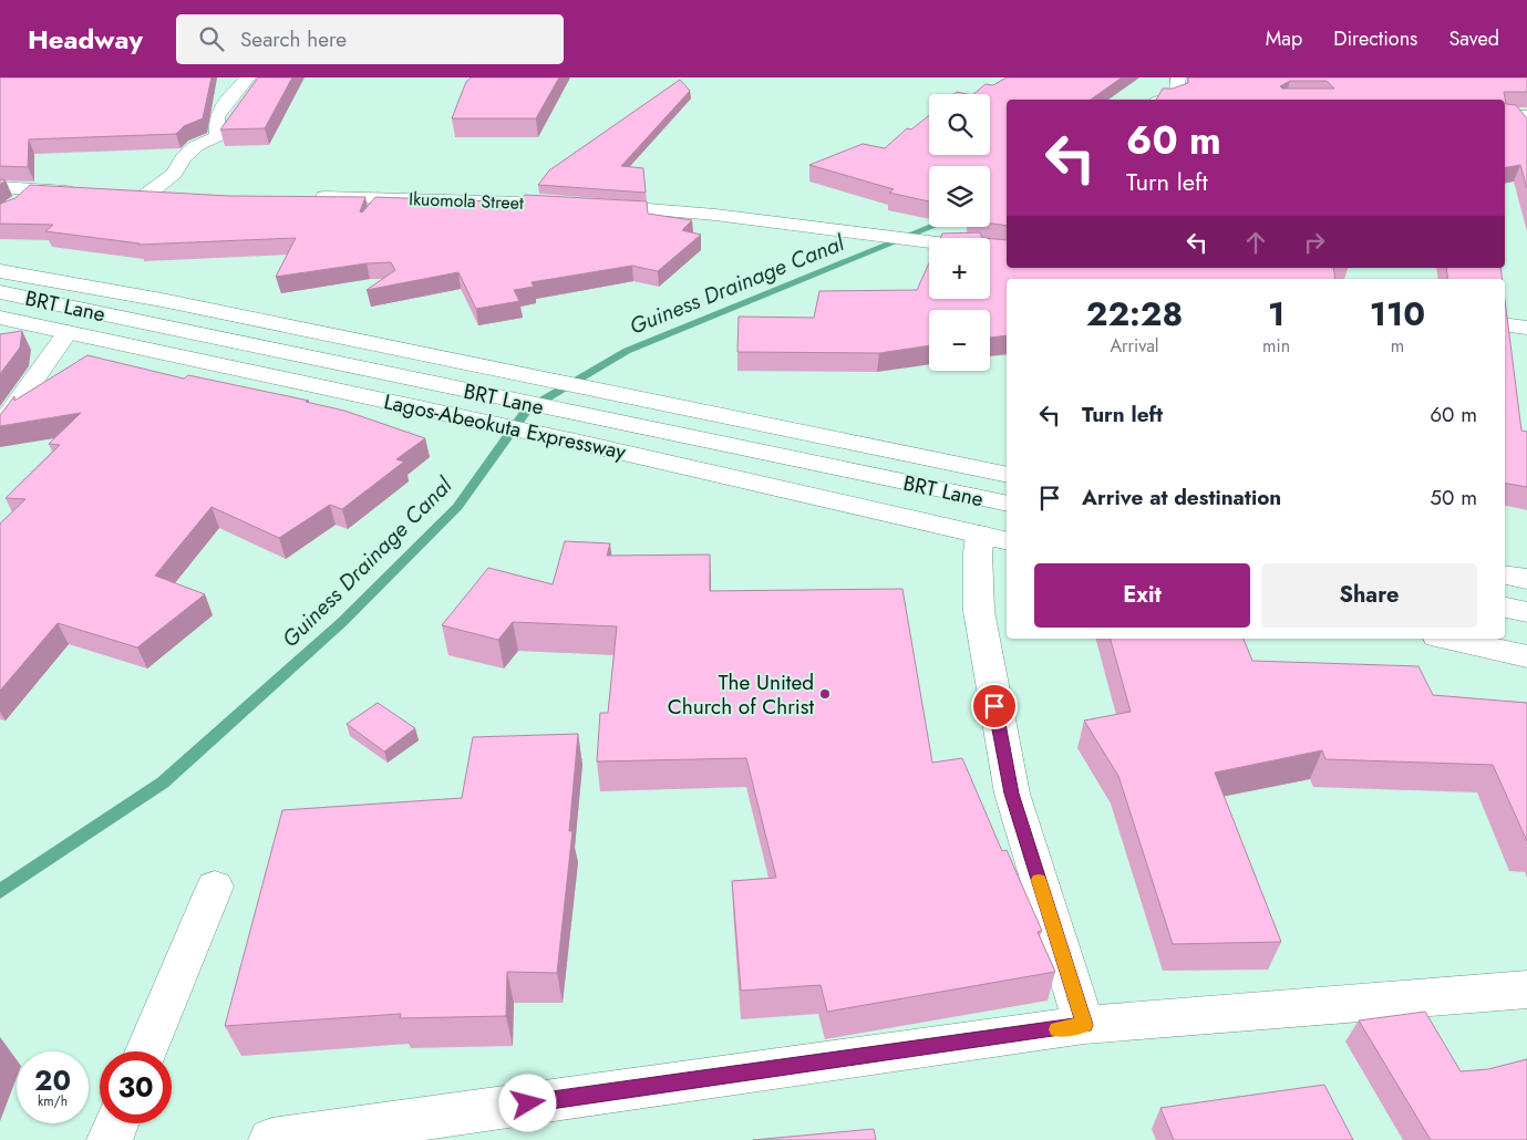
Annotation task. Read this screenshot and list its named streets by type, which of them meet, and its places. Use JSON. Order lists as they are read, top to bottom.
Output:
{
  "streets": {
    "main road": ["Ikuomola Street", "BRT Lane", "Lagos-Abeokuta Expressway"]
  },
  "water": ["Guiness Drainage Canal"],
  "places": ["The United Church of Christ"],
  "page": {
    "header": "Headway",
    "search": "Search here",
    "nav": ["Map", "Directions", "Saved"],
    "map_buttons": ["+", "−"],
    "turn": ["60 m", "Turn left"],
    "eta": [
      "22:28",
      "Arrival",
      "1",
      "min",
      "110",
      "m"
    ],
    "list": [
      {
        "name": "Turn left",
        "value": "60 m"
      },
      {
        "name": "Arrive at destination",
        "value": "50 m"
      }
    ],
    "buttons": ["Exit", "Share"],
    "speed": "20 km/h",
    "limit": "30"
  }
}
